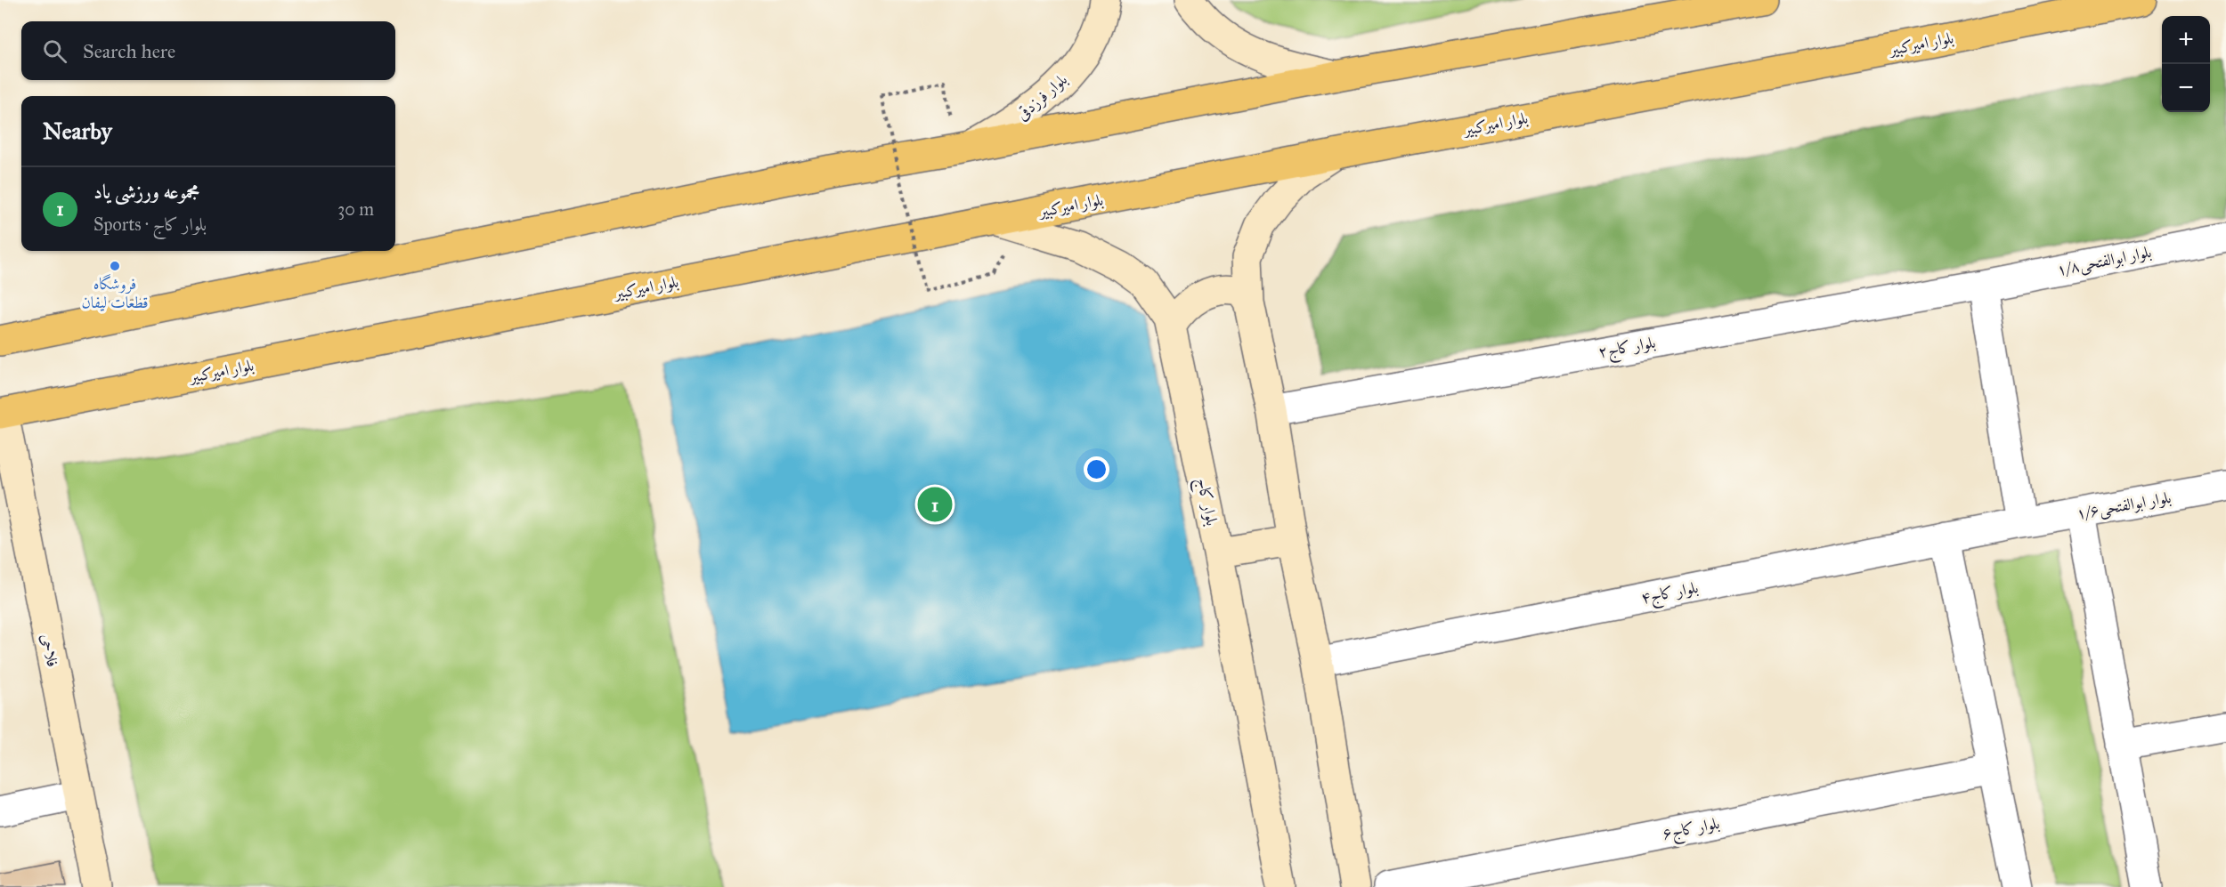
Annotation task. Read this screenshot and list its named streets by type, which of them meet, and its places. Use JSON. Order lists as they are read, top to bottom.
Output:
{
  "streets": {
    "main road": ["بلوار امیرکبیر"],
    "street": [
      "بلوار فرزدقی",
      "بلوار ابوالفتحی۱/۸",
      "بلوار کاج۲",
      "بلوار کاج",
      "بلوار ابوالفتحی۱/۶",
      "بلوار کاج۴",
      "فلاحی",
      "بلوار کاج۶"
    ]
  },
  "crossings": [
    ["بلوار امیرکبیر", "بلوار کاج"],
    ["بلوار امیرکبیر", "فلاحی"],
    ["بلوار ابوالفتحی۱/۸", "بلوار کاج۲"],
    ["بلوار ابوالفتحی۱/۶", "بلوار کاج۴"]
  ],
  "places": ["فروشگاه قطعات لیفان"],
  "page": {
    "map_buttons": ["+", "−"],
    "search": "Search here",
    "heading": "Nearby",
    "list": [
      {
        "mark": "1",
        "name": "مجموعه ورزشی یاد",
        "note": "Sports · بلوار کاج",
        "value": "30 m"
      }
    ],
    "pins": "1"
  }
}
